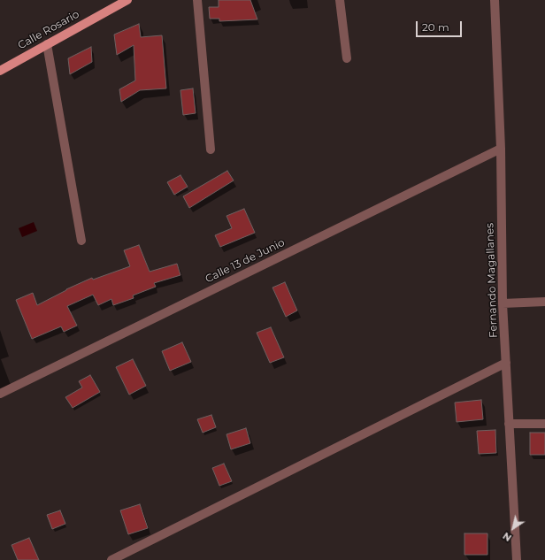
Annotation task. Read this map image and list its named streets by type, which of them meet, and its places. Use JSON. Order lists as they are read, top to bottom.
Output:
{
  "streets": {
    "main road": ["Calle Rosario"],
    "street": ["Calle 13 de Junio", "Fernando Magallanes"]
  },
  "crossings": [
    ["Calle 13 de Junio", "Fernando Magallanes"]
  ],
  "scale_bar": "20 m",
  "north": "bottom left"
}
